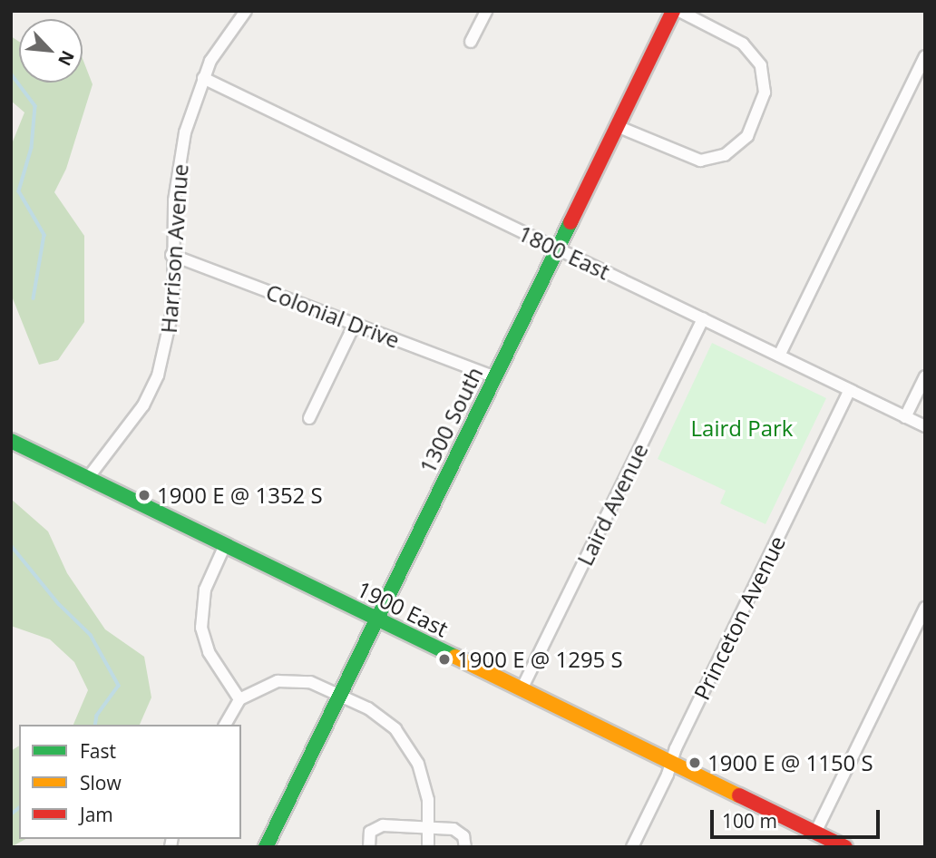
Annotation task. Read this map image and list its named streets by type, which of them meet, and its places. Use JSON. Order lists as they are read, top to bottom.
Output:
{
  "streets": {
    "street": [
      "Harrison Avenue",
      "1800 East",
      "Colonial Drive",
      "1300 South",
      "Laird Avenue",
      "1900 East",
      "Princeton Avenue"
    ]
  },
  "crossings": [
    ["Harrison Avenue", "1800 East"],
    ["Harrison Avenue", "Colonial Drive"],
    ["Harrison Avenue", "1900 East"],
    ["1800 East", "1300 South"],
    ["1800 East", "Laird Avenue"],
    ["1800 East", "Princeton Avenue"],
    ["Colonial Drive", "1300 South"],
    ["1300 South", "1900 East"],
    ["Laird Avenue", "1900 East"],
    ["1900 East", "Princeton Avenue"]
  ],
  "parks": ["Laird Park"],
  "places": ["1900 E @ 1352 S", "1900 E @ 1295 S", "1900 E @ 1150 S"],
  "legend": ["Fast", "Slow", "Jam"],
  "scale_bar": "100 m",
  "north": "bottom right"
}
